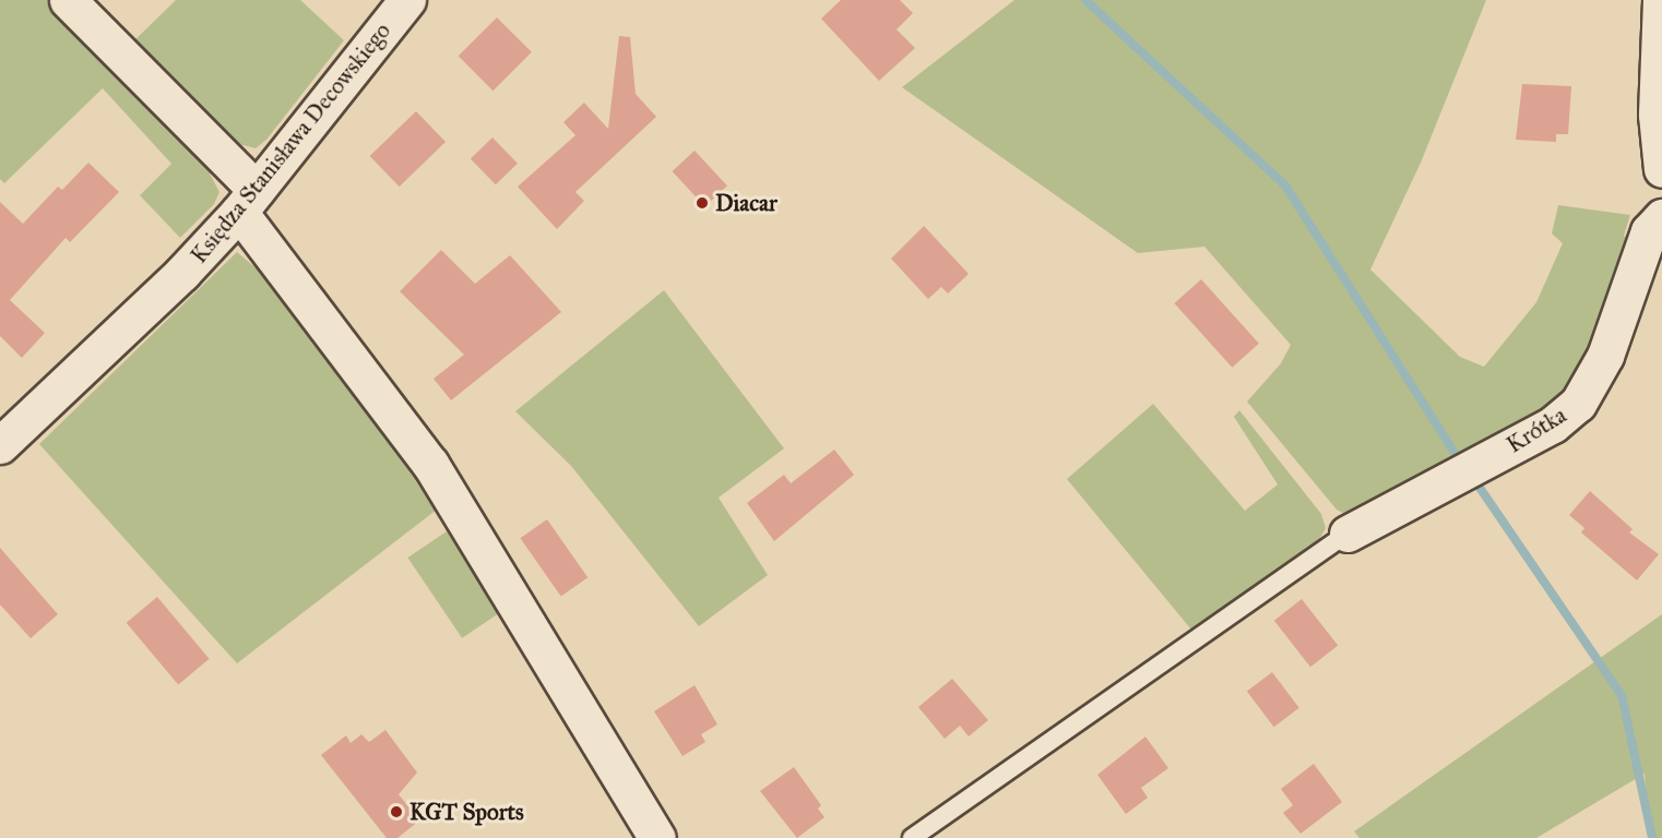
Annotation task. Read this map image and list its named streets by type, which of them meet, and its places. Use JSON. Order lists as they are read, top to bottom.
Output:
{
  "streets": {
    "street": ["Księdza Stanisława Decowskiego", "Krótka"]
  },
  "places": ["Diacar", "KGT Sports"]
}
